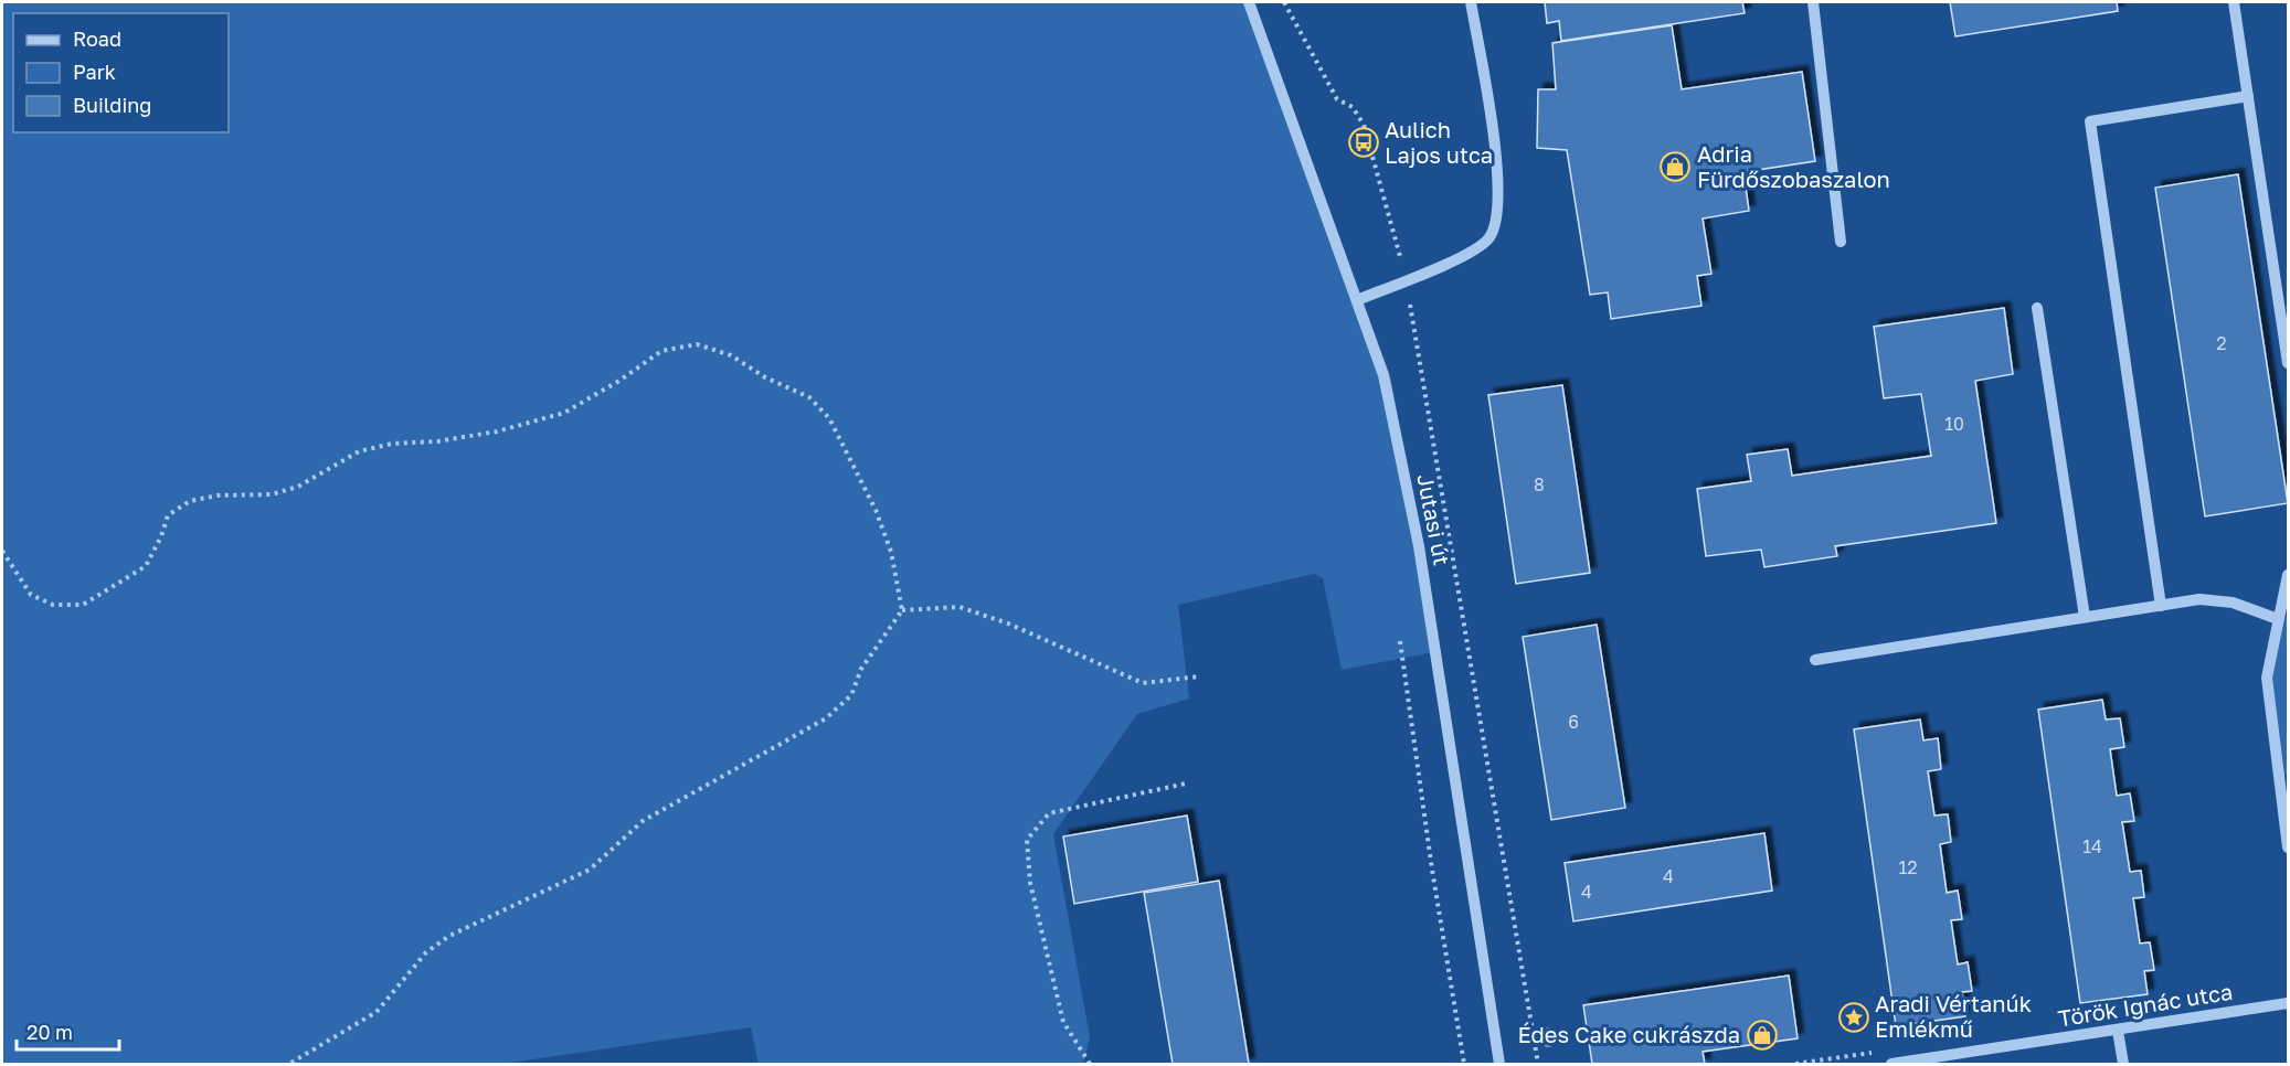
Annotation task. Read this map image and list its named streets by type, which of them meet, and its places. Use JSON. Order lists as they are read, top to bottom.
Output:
{
  "streets": {
    "street": ["Jutasi út", "Török Ignác utca"]
  },
  "places": {
    "bus stop": ["Aulich Lajos utca"],
    "shop": ["Adria Fürdőszobaszalon", "Édes Cake cukrászda"],
    "place": ["Aradi Vértanúk Emlékmű"]
  },
  "house_numbers": [
    "2",
    "10",
    "8",
    "6",
    "14",
    "12",
    "4",
    "4"
  ],
  "legend": ["Road", "Park", "Building"],
  "scale_bar": "20 m"
}
